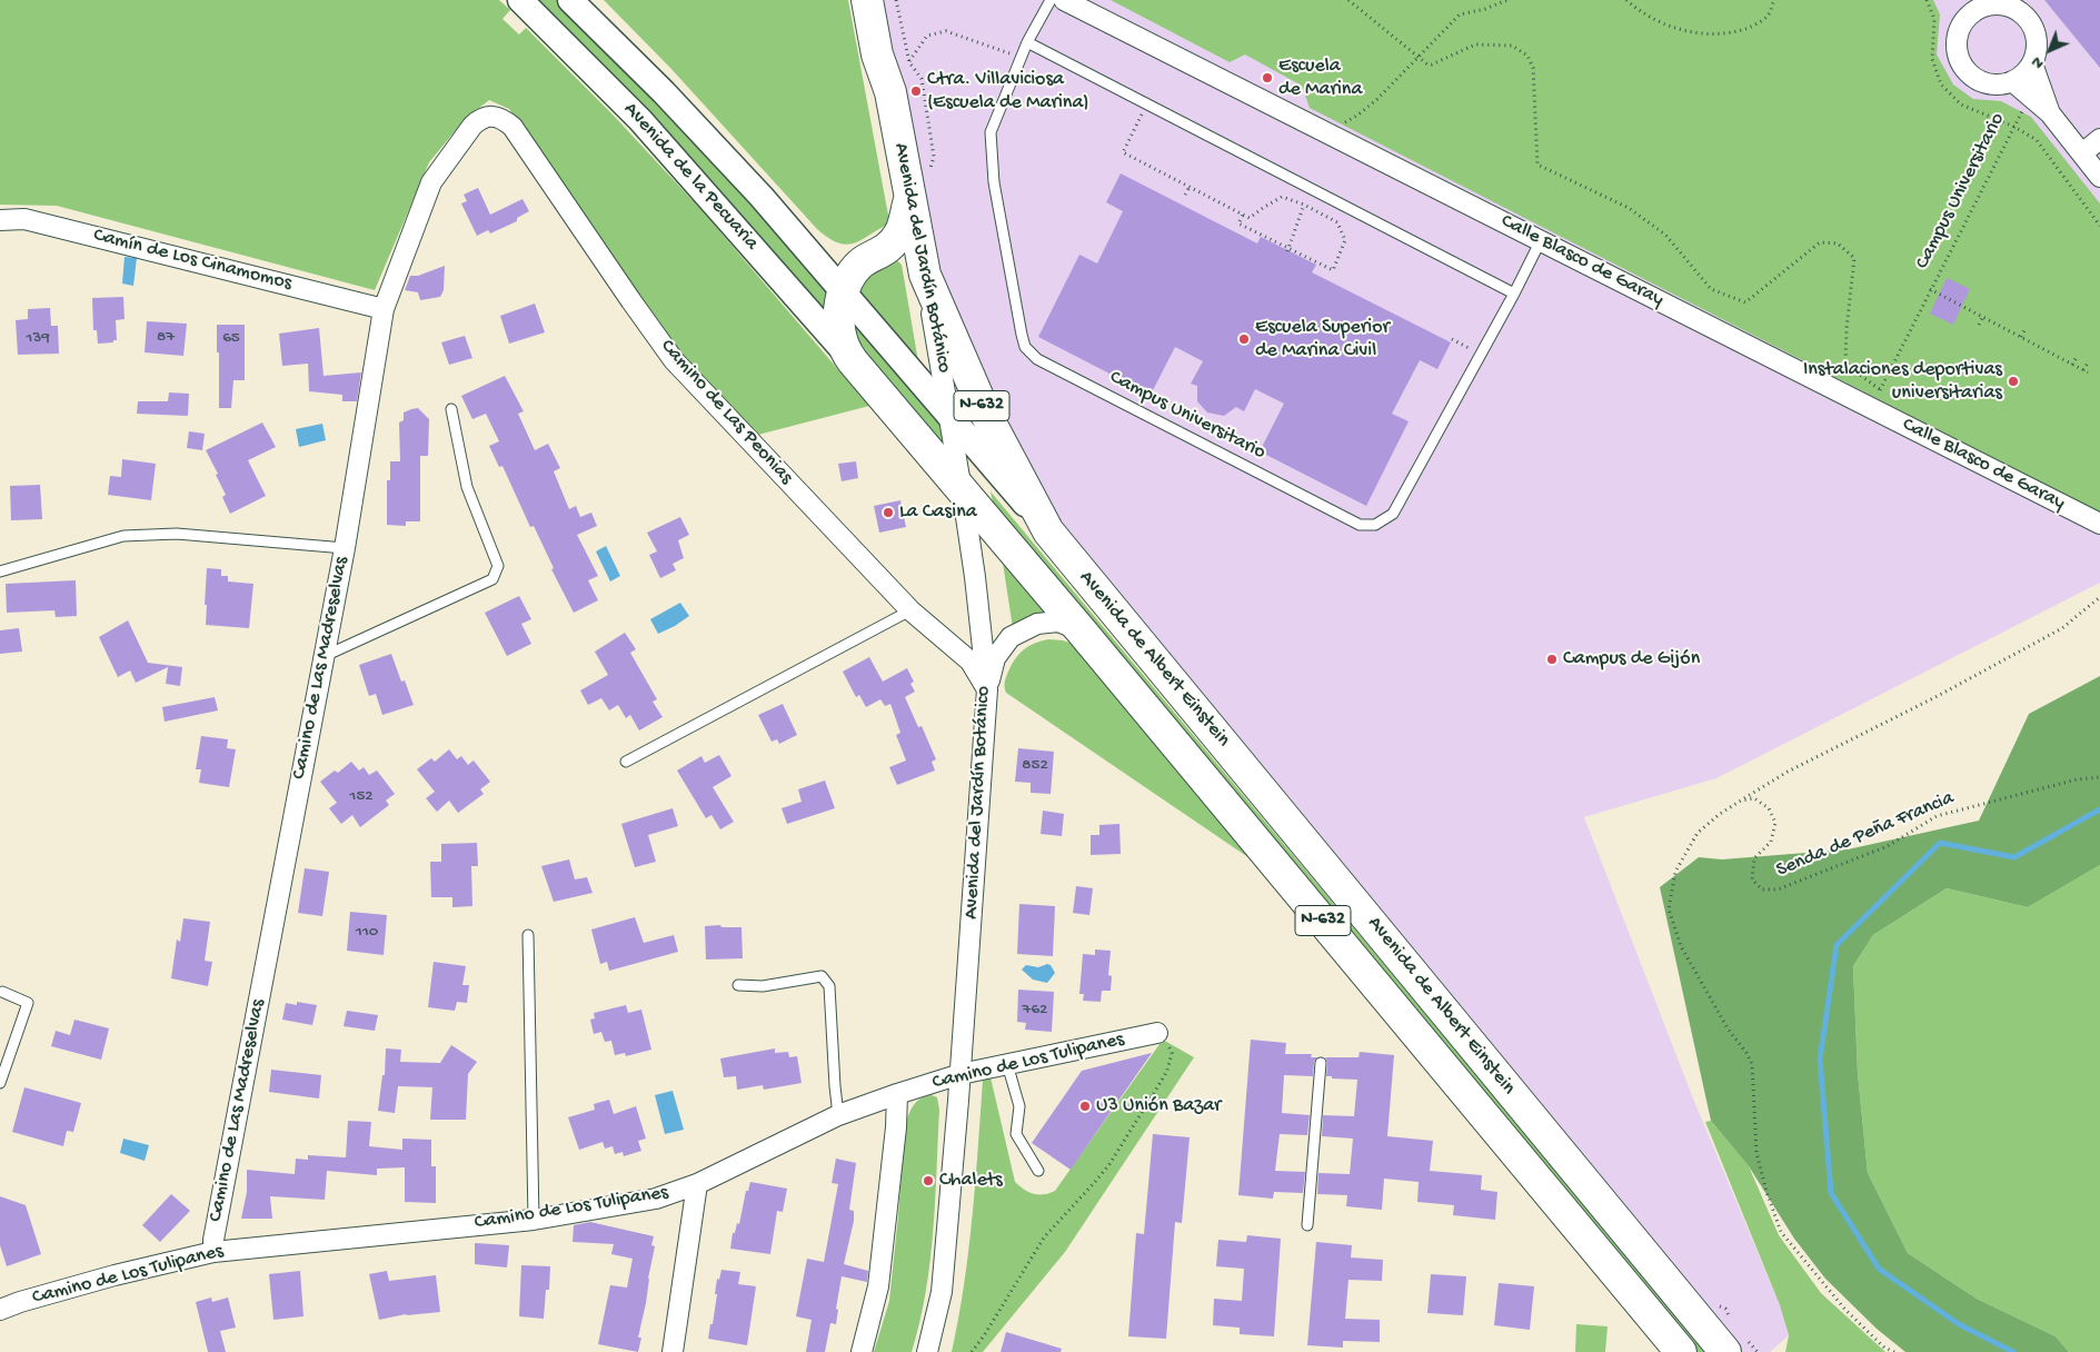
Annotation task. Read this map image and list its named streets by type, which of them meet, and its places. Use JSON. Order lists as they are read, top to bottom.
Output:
{
  "streets": {
    "highway": [
      "Avenida de la Pecuaria",
      "Avenida del Jardín Botánico",
      "N-632",
      "Avenida de Albert Einstein"
    ],
    "street": [
      "Camín de Los Cinamomos",
      "Calle Blasco de Garay",
      "Camino de Las Peonias",
      "Camino de Las Madreselvas",
      "Camino de Los Tulipanes"
    ],
    "lane": ["Campus Universitario"],
    "path": ["Senda de Peña Francia"]
  },
  "crossings": [
    ["Avenida de la Pecuaria", "Avenida del Jardín Botánico"],
    ["Avenida de la Pecuaria", "Avenida de Albert Einstein"],
    ["Campus Universitario", "Calle Blasco de Garay"],
    ["Avenida del Jardín Botánico", "Camino de Las Peonias"],
    ["Avenida del Jardín Botánico", "Avenida de Albert Einstein"],
    ["Avenida del Jardín Botánico", "Camino de Los Tulipanes"],
    ["Camín de Los Cinamomos", "Camino de Las Madreselvas"],
    ["Camino de Las Peonias", "Avenida de Albert Einstein"],
    ["Camino de Las Peonias", "Camino de Las Madreselvas"],
    ["Camino de Las Madreselvas", "Camino de Los Tulipanes"]
  ],
  "places": [
    "Escuela de Marina",
    "Ctra. Villaviciosa (Escuela de Marina)",
    "Escuela Superior de Marina Civil",
    "Instalaciones deportivas universitarias",
    "La Casina",
    "Campus de Gijón",
    "U3 Unión Bazar",
    "Chalets"
  ],
  "house_numbers": [
    "87",
    "139",
    "65",
    "852",
    "152",
    "110",
    "762"
  ],
  "north": "bottom left"
}
